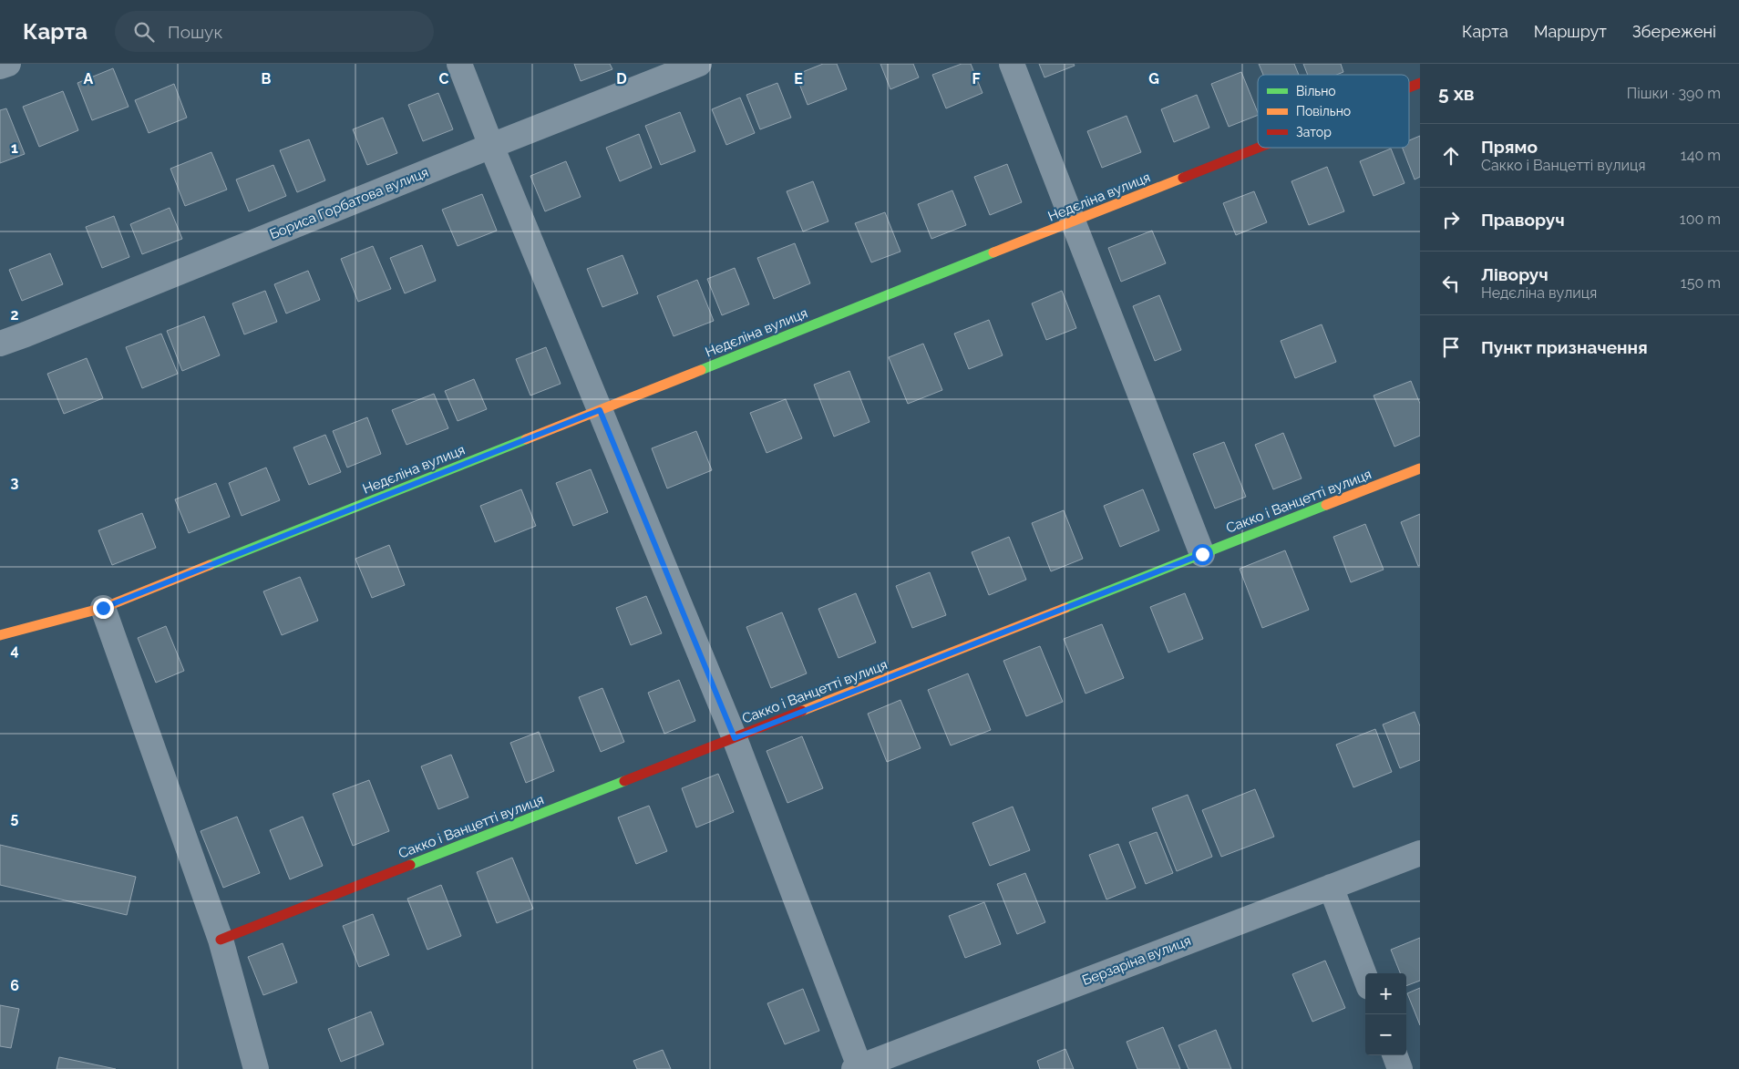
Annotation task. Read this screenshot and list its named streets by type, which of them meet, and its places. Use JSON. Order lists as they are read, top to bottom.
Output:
{
  "streets": {
    "street": [
      "Недєліна вулиця",
      "Бориса Горбатова вулиця",
      "Сакко і Ванцетті вулиця",
      "Берзаріна вулиця"
    ]
  },
  "legend": ["Вільно", "Повільно", "Затор"],
  "page": {
    "header": "Карта",
    "search": "Пошук",
    "nav": ["Карта", "Маршрут", "Збережені"],
    "heading": ["5 хв", "Пішки · 390 m"],
    "list": [
      ["Прямо", "Сакко і Ванцетті вулиця", "140 m"],
      ["Праворуч", "100 m"],
      ["Ліворуч", "Недєліна вулиця", "150 m"],
      "Пункт призначення"
    ],
    "map_buttons": ["+", "−"]
  },
  "grid": {
    "columns": [
      "A",
      "B",
      "C",
      "D",
      "E",
      "F",
      "G"
    ],
    "rows": [
      "1",
      "2",
      "3",
      "4",
      "5",
      "6"
    ]
  }
}
